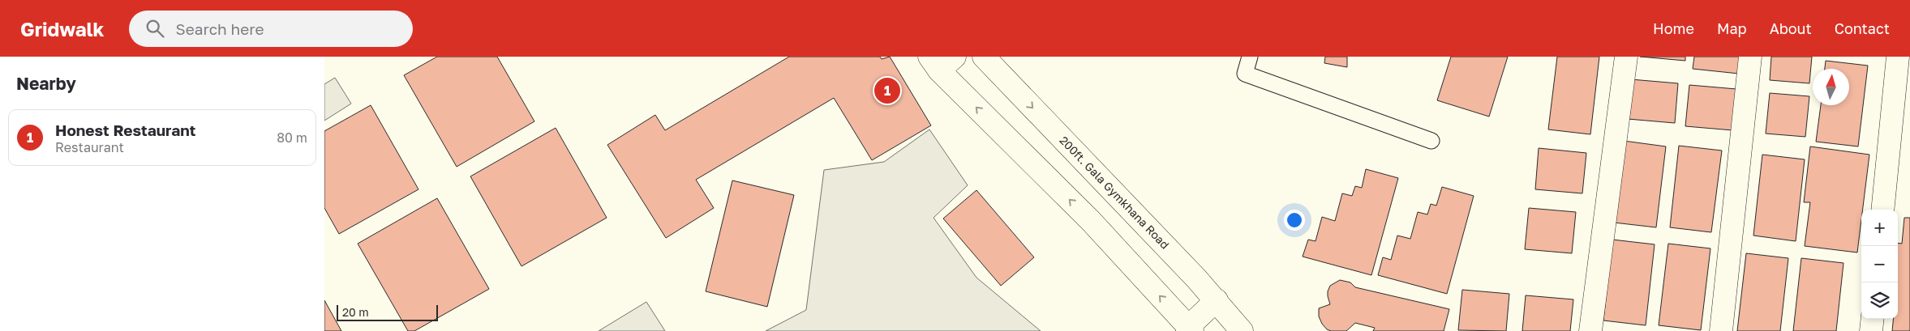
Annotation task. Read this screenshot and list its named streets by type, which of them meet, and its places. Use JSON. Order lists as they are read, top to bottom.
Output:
{
  "streets": {
    "street": ["200ft. Gala Gymkhana Road"]
  },
  "scale_bar": "20 m",
  "north": "top",
  "page": {
    "header": "Gridwalk",
    "search": "Search here",
    "nav": [
      "Home",
      "Map",
      "About",
      "Contact"
    ],
    "heading": "Nearby",
    "pins": "1",
    "list": [
      {
        "mark": "1",
        "name": "Honest Restaurant",
        "note": "Restaurant",
        "value": "80 m"
      }
    ],
    "map_buttons": ["+", "−"],
    "scale": "20 m"
  }
}
